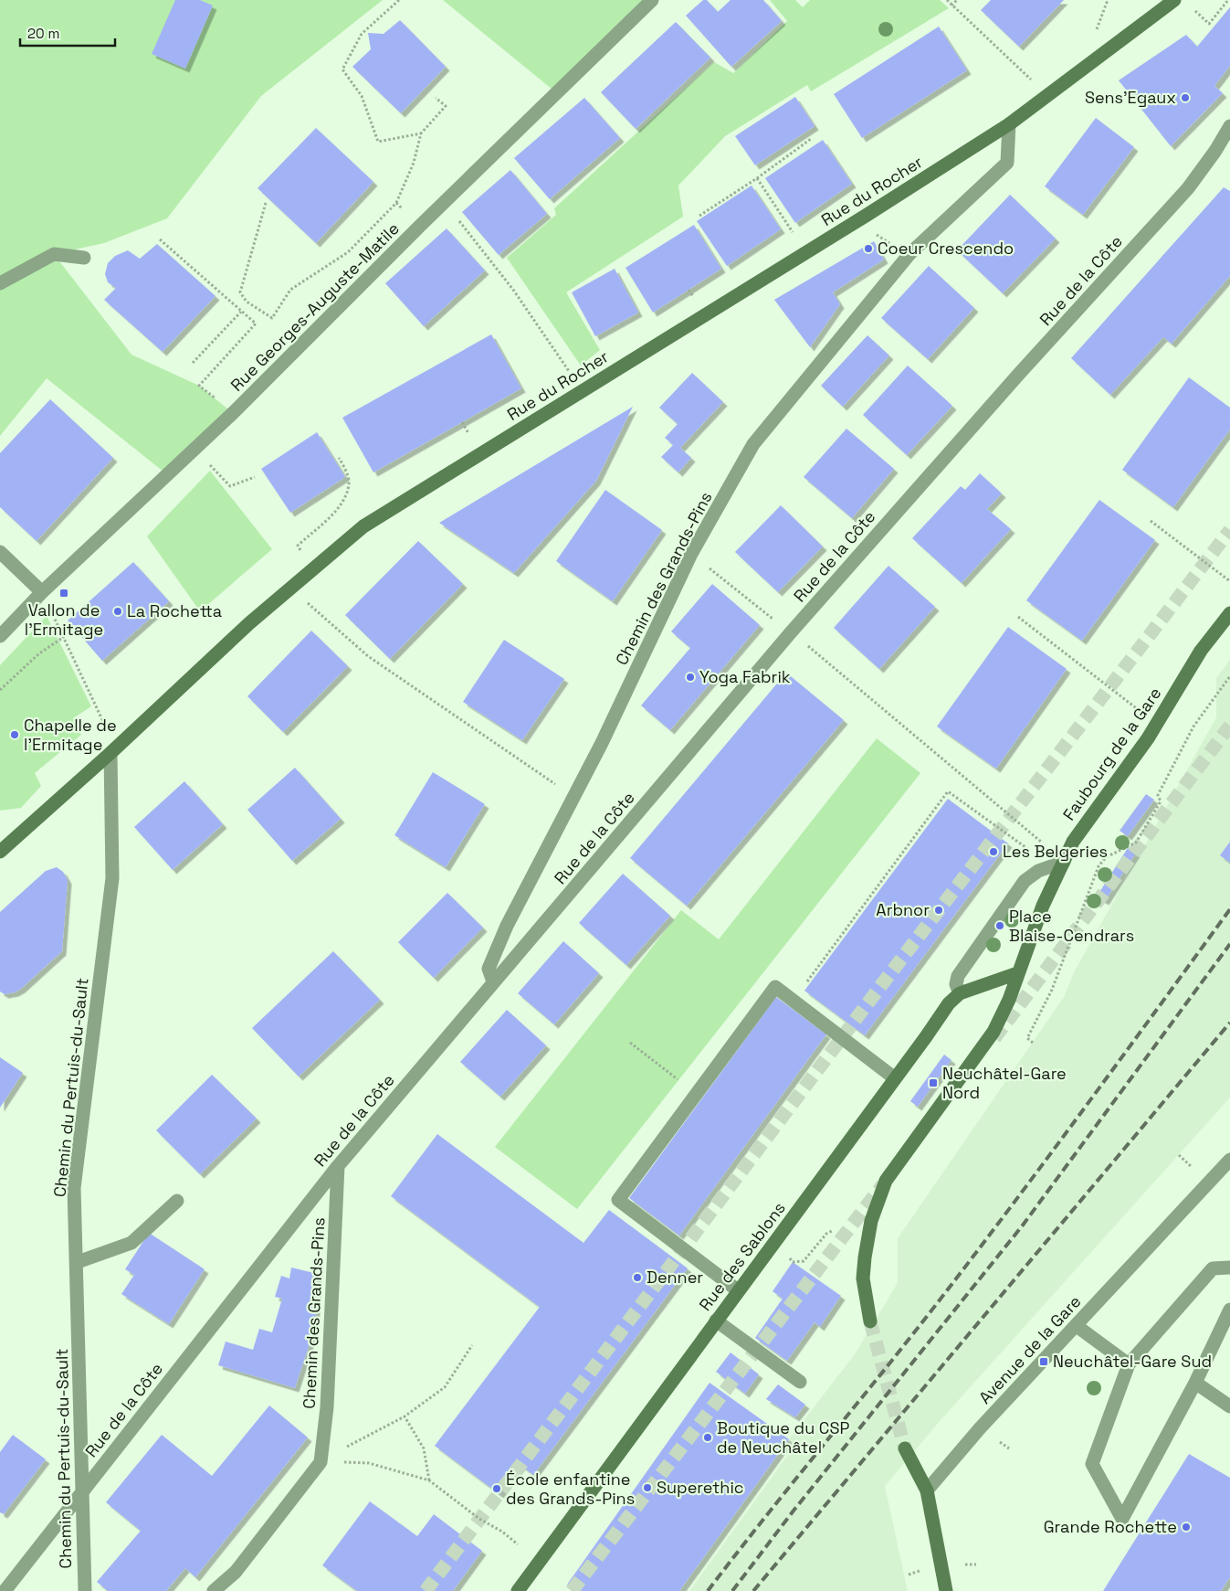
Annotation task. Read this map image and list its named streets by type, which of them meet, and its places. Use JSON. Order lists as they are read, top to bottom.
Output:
{
  "streets": {
    "main road": ["Rue du Rocher", "Faubourg de la Gare", "Rue des Sablons"],
    "street": [
      "Rue de la Côte",
      "Rue Georges-Auguste-Matile",
      "Chemin des Grands-Pins",
      "Chemin du Pertuis-du-Sault",
      "Avenue de la Gare"
    ]
  },
  "crossings": [
    ["Rue du Rocher", "Chemin des Grands-Pins"],
    ["Rue du Rocher", "Chemin du Pertuis-du-Sault"],
    ["Rue de la Côte", "Chemin des Grands-Pins"],
    ["Rue de la Côte", "Chemin du Pertuis-du-Sault"],
    ["Faubourg de la Gare", "Rue des Sablons"]
  ],
  "places": {
    "other": [
      "Sens'Egaux",
      "Coeur Crescendo",
      "La Rochetta",
      "Yoga Fabrik",
      "Chapelle de l'Ermitage",
      "Les Belgeries",
      "Arbnor",
      "Place Blaise-Cendrars",
      "Denner",
      "Boutique du CSP de Neuchâtel",
      "Superethic",
      "École enfantine des Grands-Pins",
      "Grande Rochette"
    ],
    "transit": ["Vallon de l'Ermitage", "Neuchâtel-Gare Nord", "Neuchâtel-Gare Sud"]
  },
  "scale_bar": "20 m"
}
